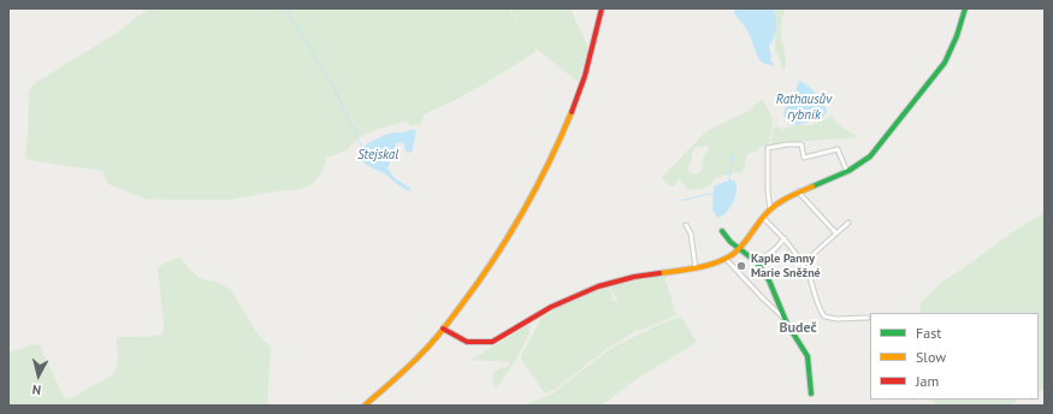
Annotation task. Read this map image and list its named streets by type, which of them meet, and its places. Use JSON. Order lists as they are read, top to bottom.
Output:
{
  "districts": ["Budeč"],
  "water": ["Rathausův rybník", "Stejskal"],
  "places": ["Kaple Panny Marie Sněžné"],
  "legend": ["Fast", "Slow", "Jam"],
  "north": "bottom"
}
